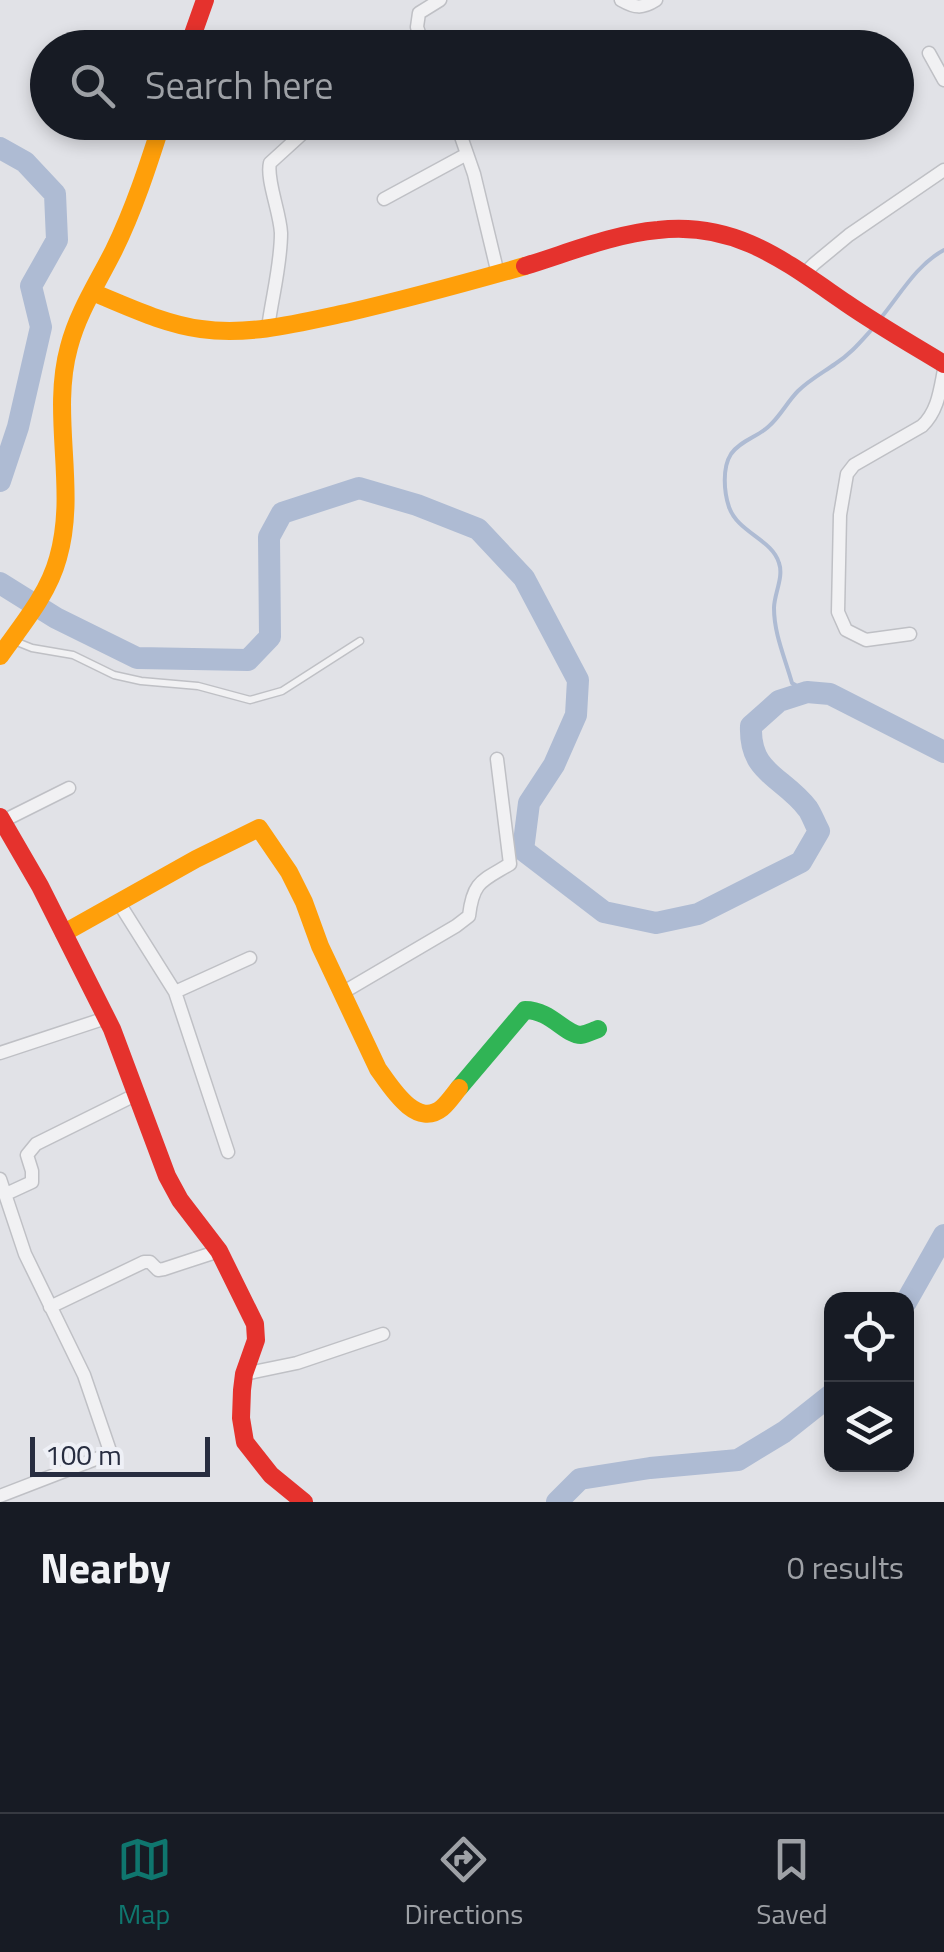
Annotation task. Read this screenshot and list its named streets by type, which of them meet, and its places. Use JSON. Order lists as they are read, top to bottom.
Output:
{
  "scale_bar": "100 m",
  "page": {
    "search": "Search here",
    "scale": "100 m",
    "heading": ["Nearby", "0 results"],
    "nav": ["Map", "Directions", "Saved"]
  }
}
